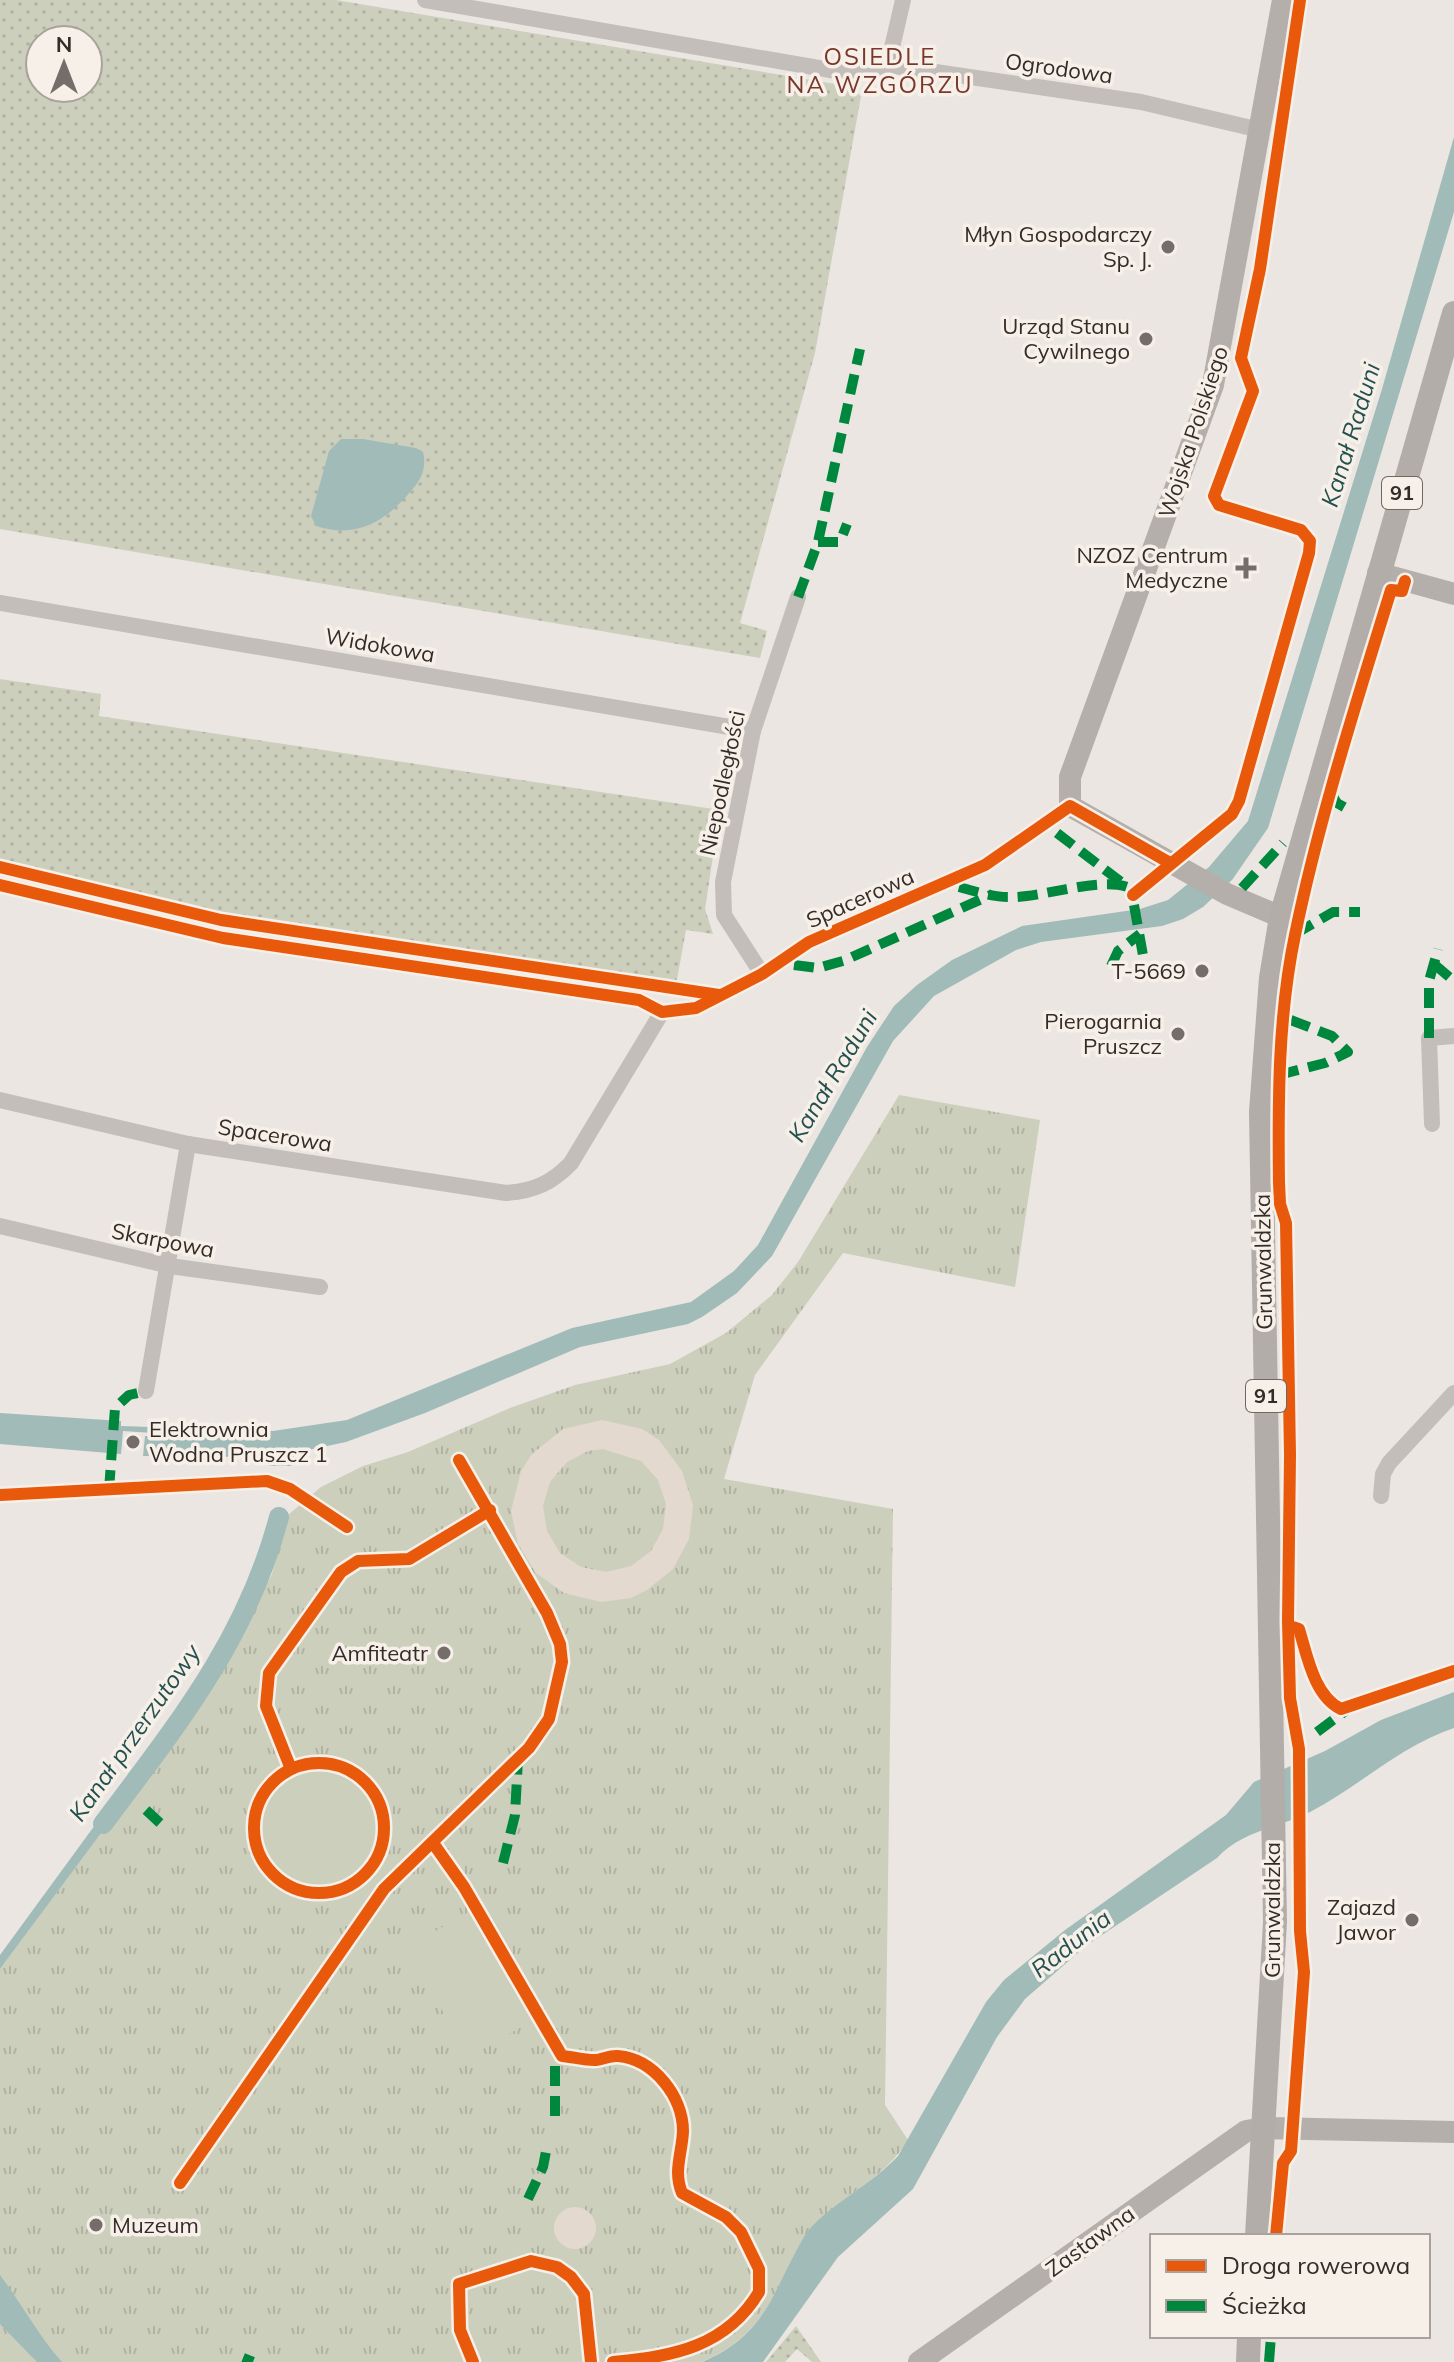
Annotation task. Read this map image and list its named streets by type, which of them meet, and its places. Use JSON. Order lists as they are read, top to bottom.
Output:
{
  "streets": {
    "main road": ["91", "Grunwaldzka"],
    "street": [
      "Ogrodowa",
      "Wojska Polskiego",
      "Widokowa",
      "Niepodległości",
      "Spacerowa",
      "Skarpowa",
      "Zastawna"
    ]
  },
  "crossings": [
    ["Ogrodowa", "Wojska Polskiego"],
    ["Wojska Polskiego", "Spacerowa"],
    ["Widokowa", "Niepodległości"],
    ["Niepodległości", "Spacerowa"],
    ["Grunwaldzka", "Zastawna"]
  ],
  "districts": ["OSIEDLE NA WZGÓRZU"],
  "water": ["Kanał Raduni", "Kanał przerzutowy", "Radunia"],
  "places": {
    "other": [
      "Młyn Gospodarczy Sp. J.",
      "Urząd Stanu Cywilnego",
      "T-5669",
      "Pierogarnia Pruszcz",
      "Elektrownia Wodna Pruszcz 1",
      "Amfiteatr",
      "Zajazd Jawor",
      "Muzeum"
    ],
    "health": ["NZOZ Centrum Medyczne"]
  },
  "legend": ["Droga rowerowa", "Ścieżka"],
  "north": "top"
}
